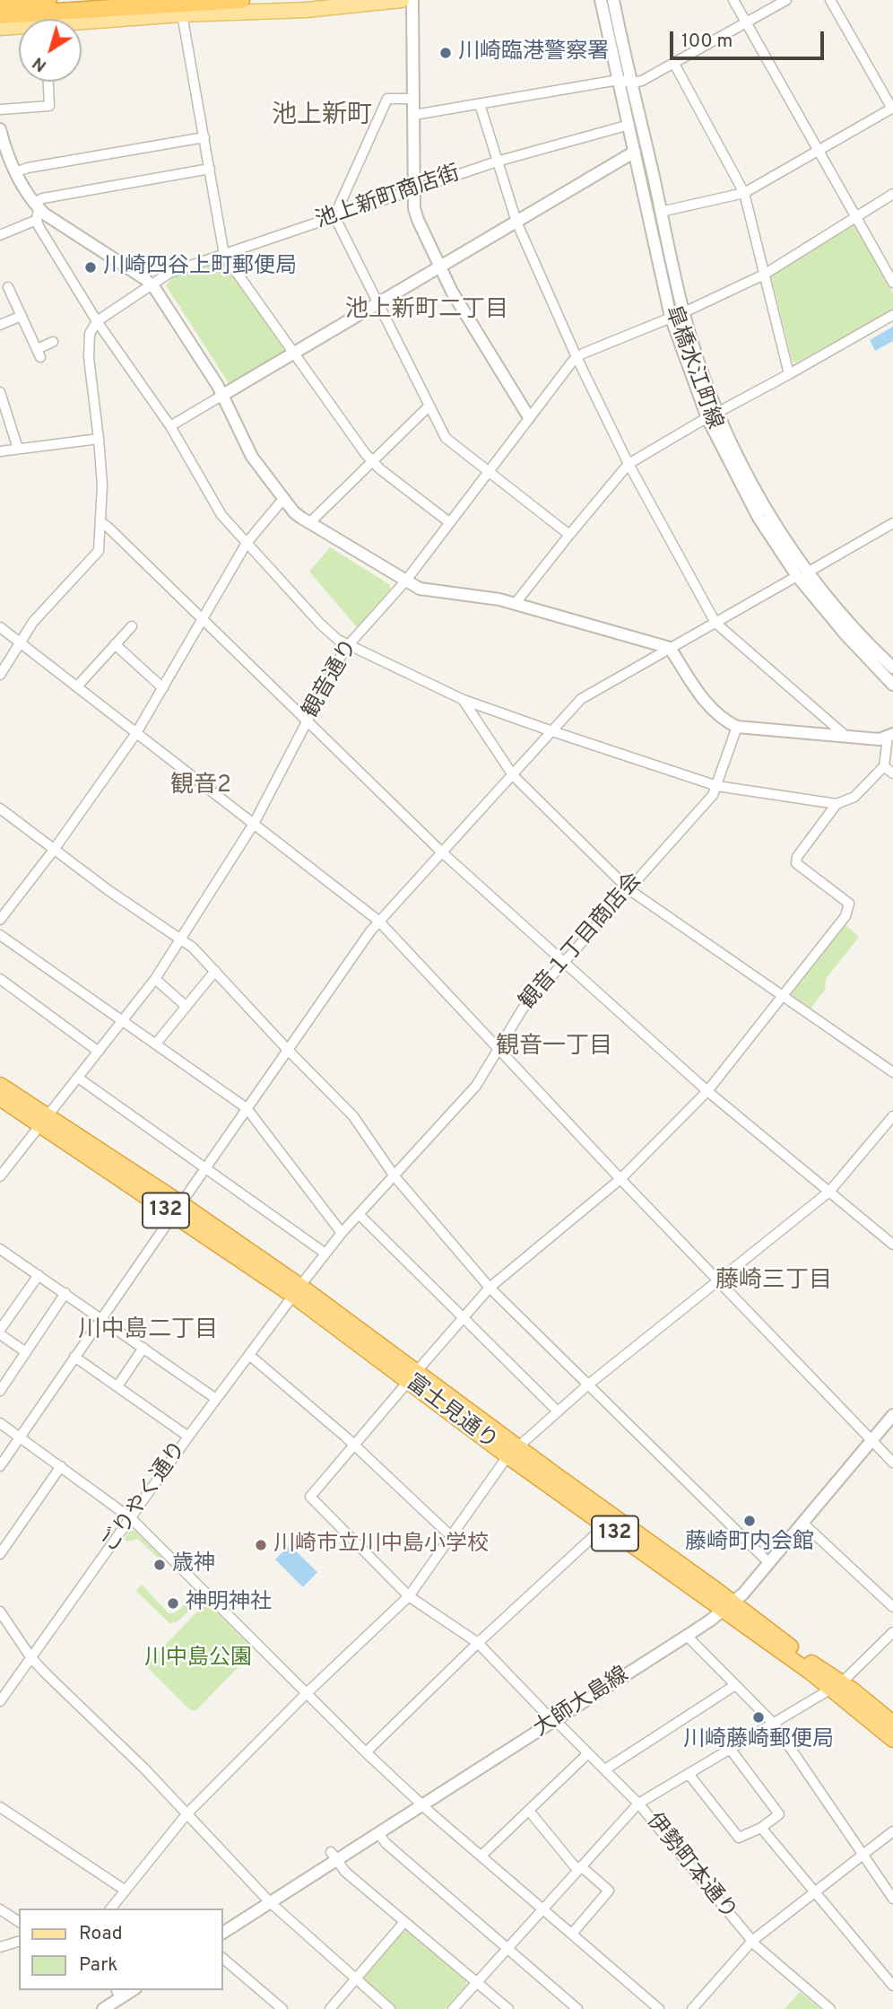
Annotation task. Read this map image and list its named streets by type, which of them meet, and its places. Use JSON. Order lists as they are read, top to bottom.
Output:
{
  "streets": {
    "highway": ["132", "富士見通り"],
    "street": [
      "池上新町商店街",
      "皐橋水江町線",
      "観音通り",
      "観音１丁目商店会",
      "ごりやく通り",
      "大師大島線",
      "伊勢町本通り"
    ]
  },
  "crossings": [
    ["池上新町商店街", "皐橋水江町線"],
    ["皐橋水江町線", "観音通り"],
    ["観音通り", "富士見通り"],
    ["観音１丁目商店会", "富士見通り"],
    ["観音１丁目商店会", "ごりやく通り"],
    ["富士見通り", "ごりやく通り"],
    ["富士見通り", "大師大島線"],
    ["大師大島線", "伊勢町本通り"]
  ],
  "districts": [
    "池上新町",
    "池上新町二丁目",
    "観音2",
    "観音一丁目",
    "藤崎三丁目",
    "川中島二丁目"
  ],
  "parks": ["川中島公園"],
  "places": [
    "川崎臨港警察署",
    "川崎四谷上町郵便局",
    "藤崎町内会館",
    "川崎市立川中島小学校",
    "歳神",
    "神明神社",
    "川崎藤崎郵便局"
  ],
  "legend": ["Road", "Park"],
  "scale_bar": "100 m",
  "north": "bottom left"
}
